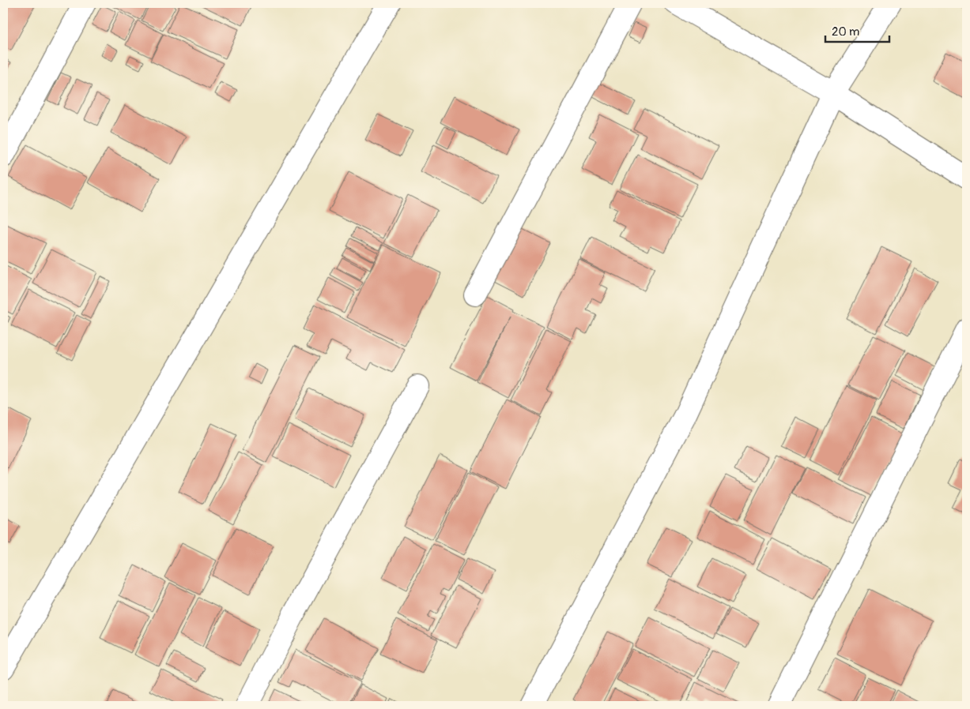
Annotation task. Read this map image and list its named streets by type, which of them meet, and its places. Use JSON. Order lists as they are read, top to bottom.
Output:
{
  "scale_bar": "20 m"
}
